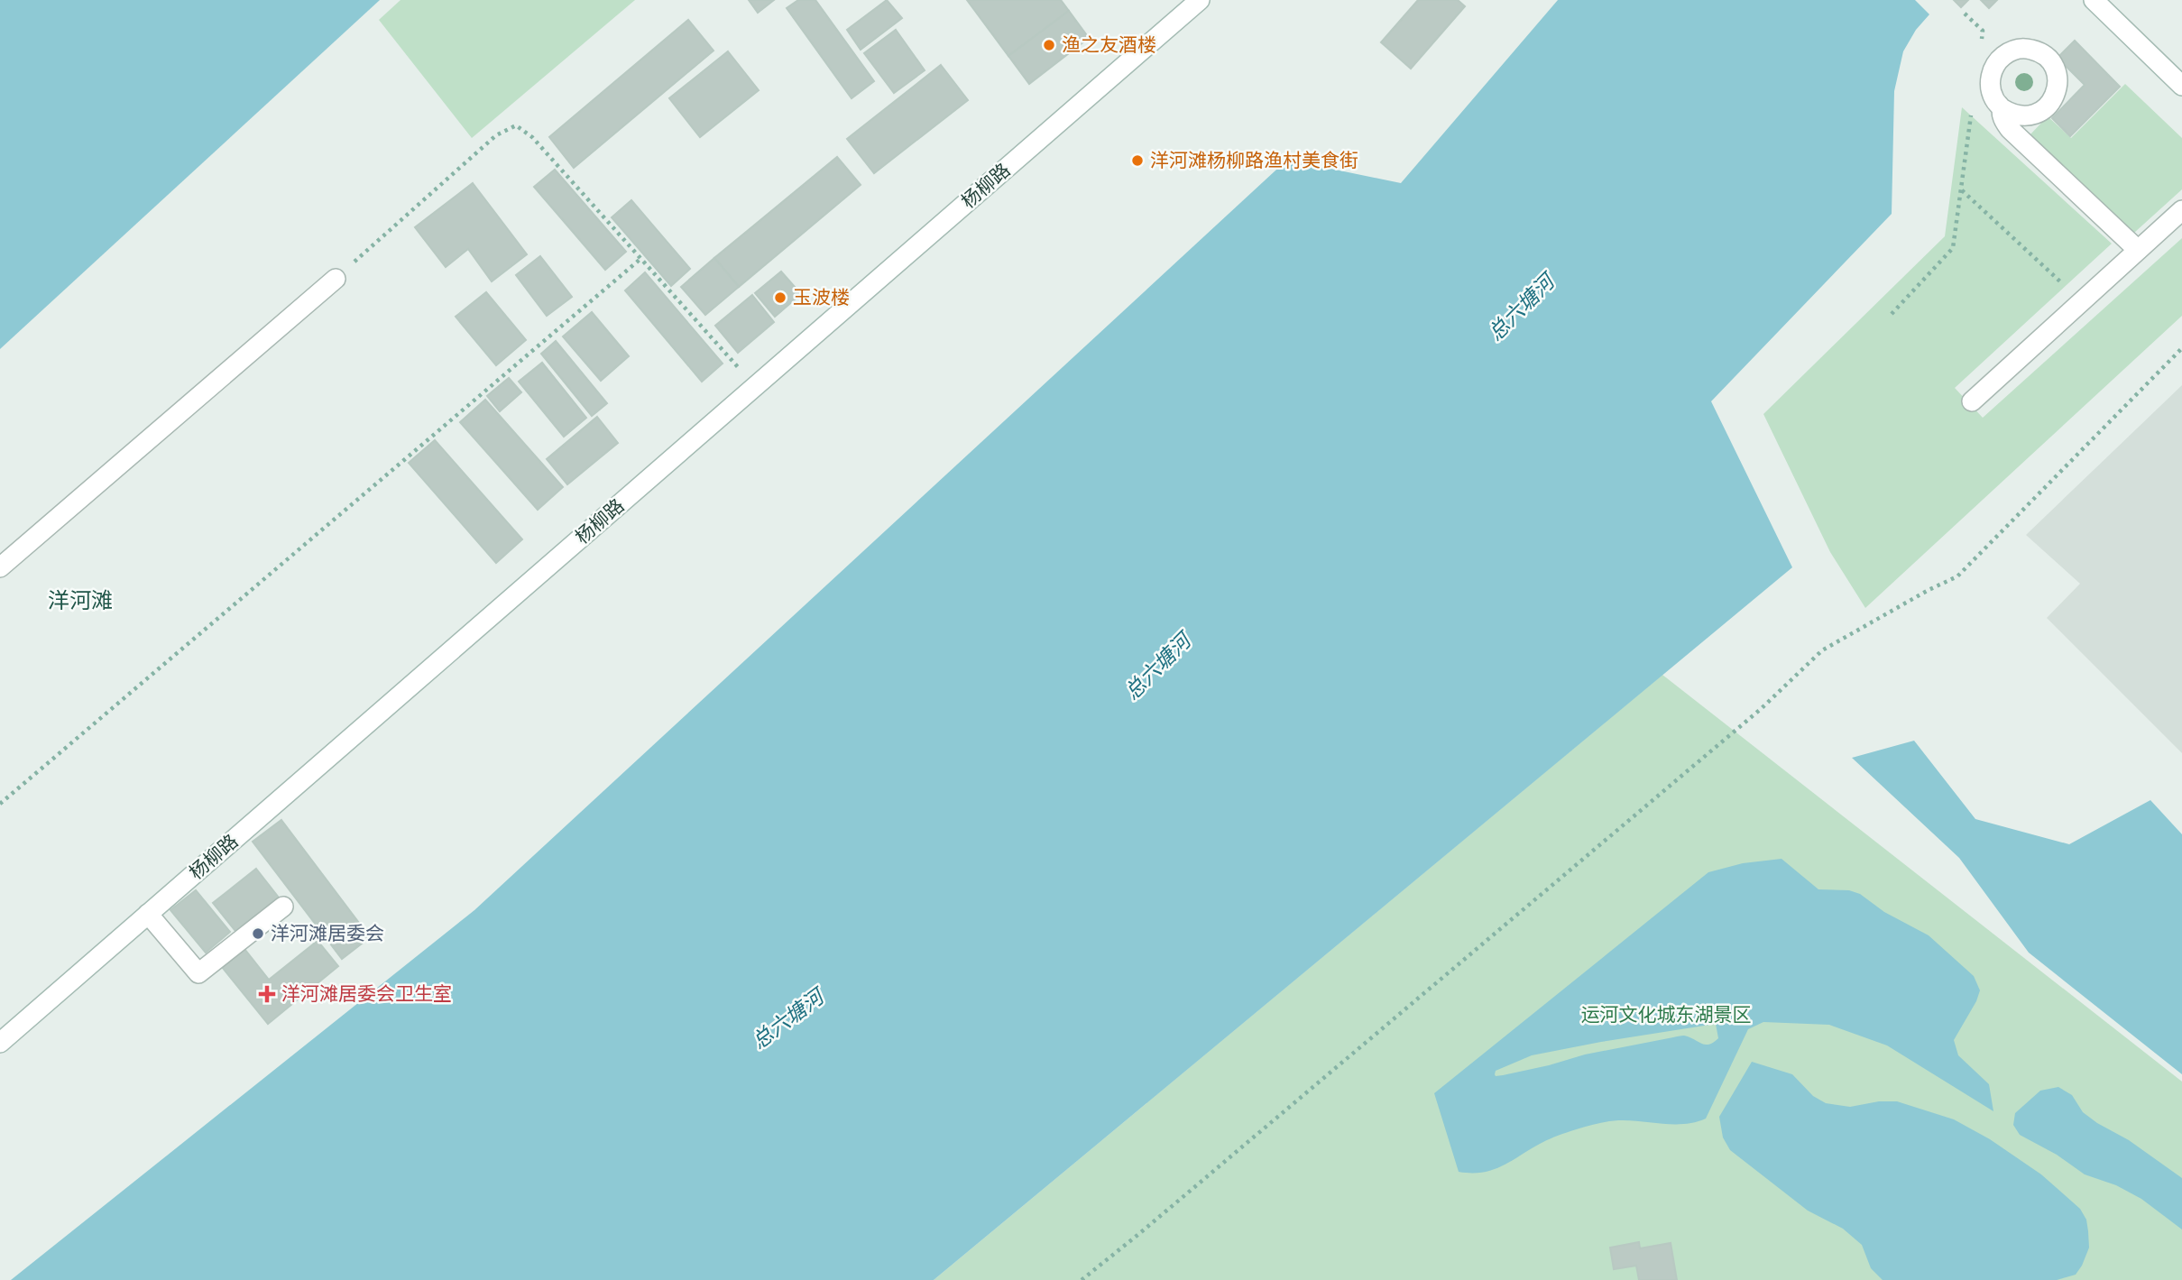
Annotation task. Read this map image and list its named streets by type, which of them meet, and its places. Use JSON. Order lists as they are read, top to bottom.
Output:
{
  "streets": {
    "street": ["杨柳路"]
  },
  "districts": ["洋河滩"],
  "water": ["总六塘河"],
  "parks": ["运河文化城东湖景区"],
  "places": {
    "other": [
      "渔之友酒楼",
      "洋河滩杨柳路渔村美食街",
      "玉波楼",
      "洋河滩居委会"
    ],
    "health": ["洋河滩居委会卫生室"]
  }
}
